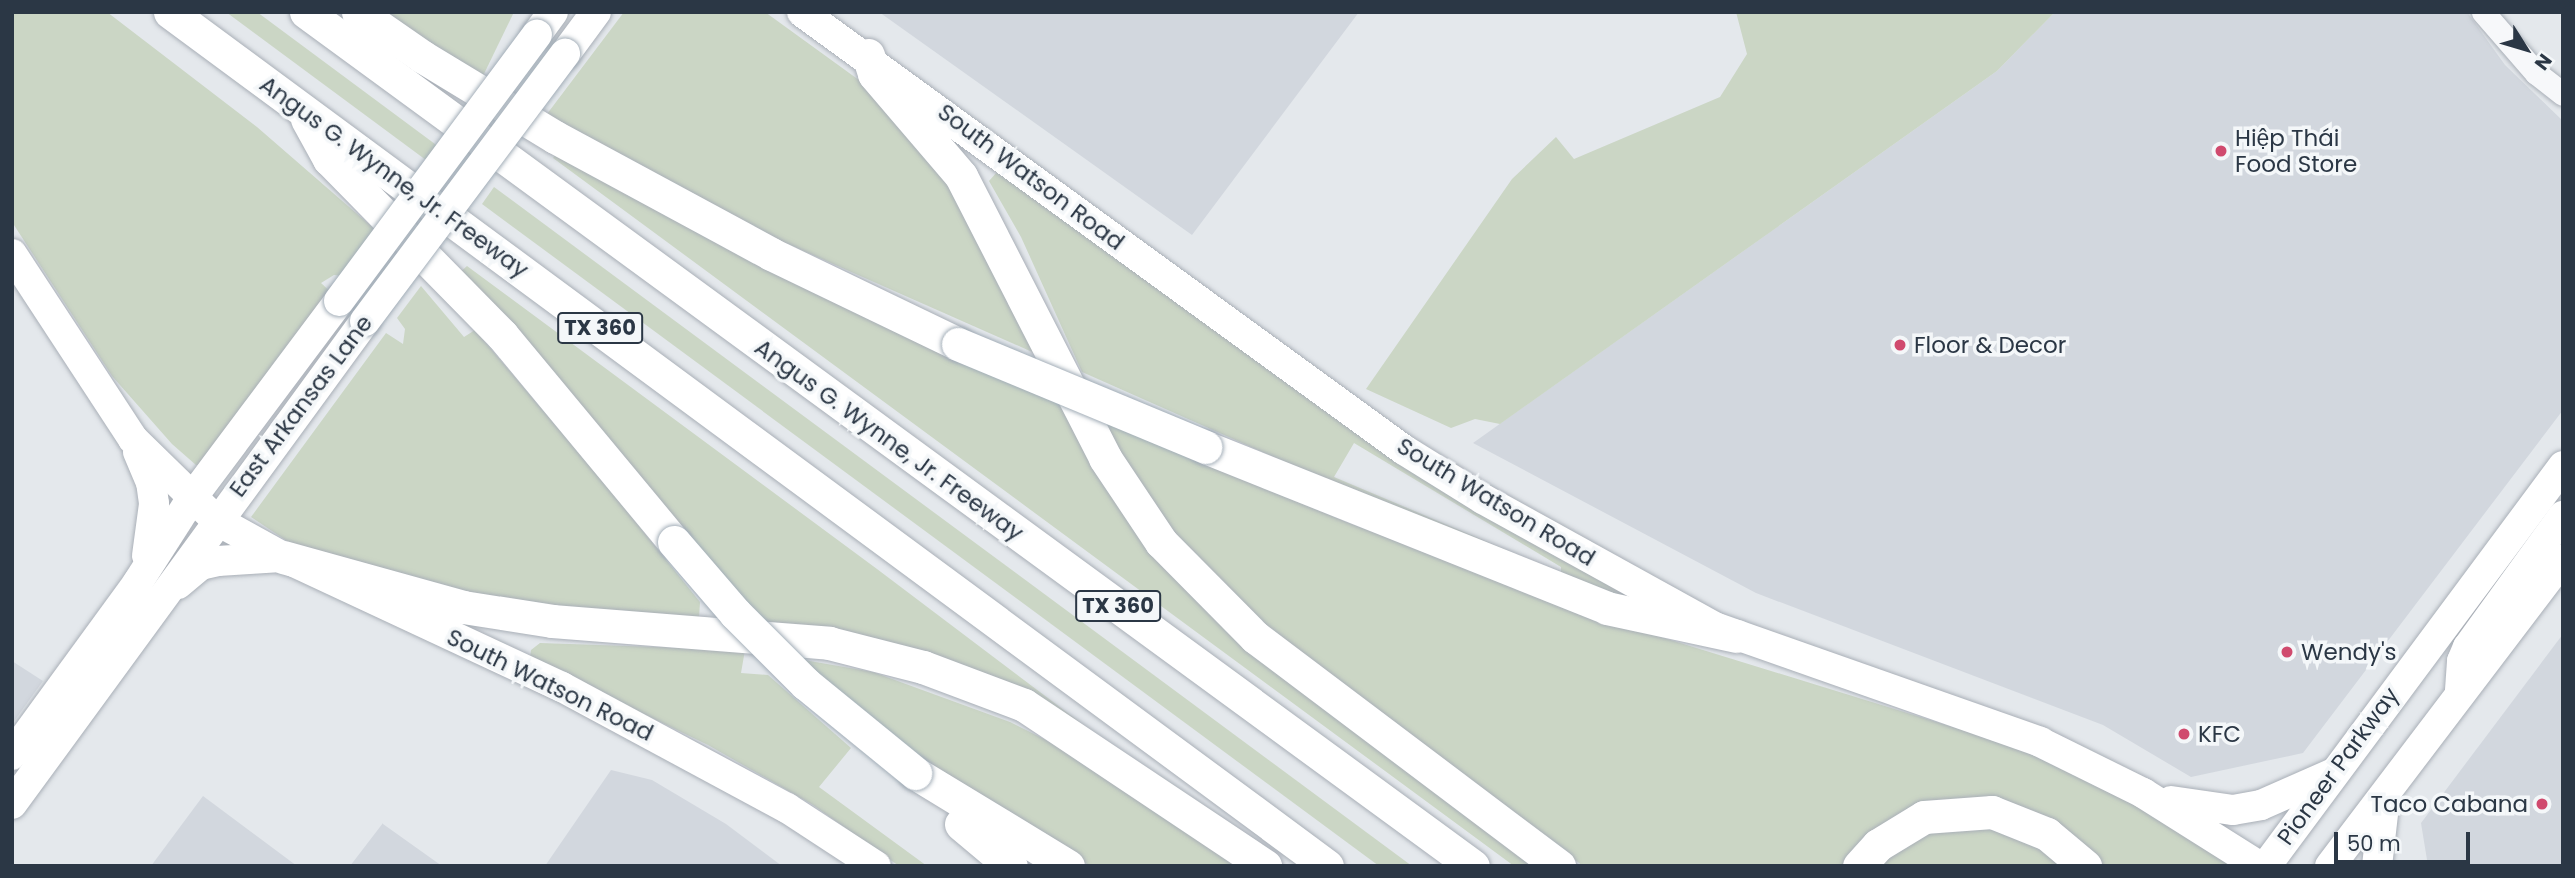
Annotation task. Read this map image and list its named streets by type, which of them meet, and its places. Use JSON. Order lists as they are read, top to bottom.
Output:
{
  "streets": {
    "highway": ["Angus G. Wynne, Jr. Freeway", "TX 360"],
    "main road": ["South Watson Road", "East Arkansas Lane", "Pioneer Parkway"]
  },
  "crossings": [
    ["South Watson Road", "East Arkansas Lane"]
  ],
  "places": [
    "Hiệp Thái Food Store",
    "Floor & Decor",
    "Wendy's",
    "KFC",
    "Taco Cabana"
  ],
  "scale_bar": "50 m",
  "north": "bottom right"
}
